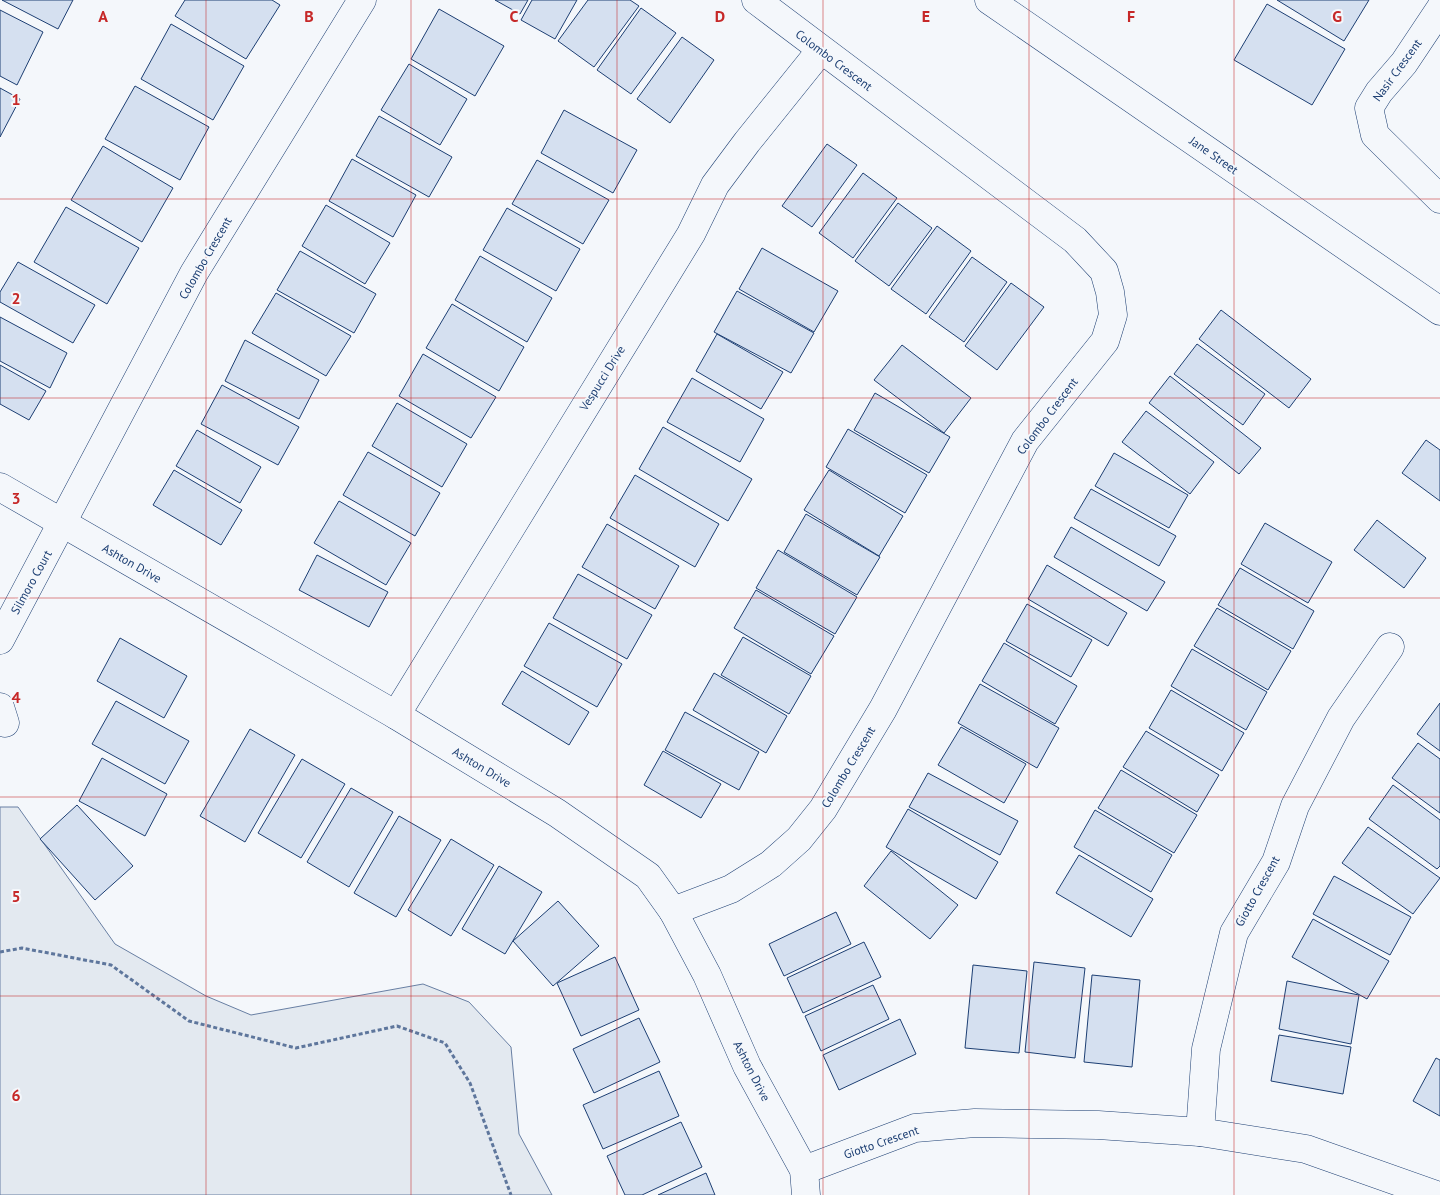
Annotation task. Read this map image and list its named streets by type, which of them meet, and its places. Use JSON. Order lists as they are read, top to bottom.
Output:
{
  "streets": {
    "street": [
      "Colombo Crescent",
      "Nasir Crescent",
      "Jane Street",
      "Vespucci Drive",
      "Ashton Drive",
      "Silmoro Court",
      "Giotto Crescent"
    ]
  },
  "crossings": [
    ["Colombo Crescent", "Vespucci Drive"],
    ["Colombo Crescent", "Ashton Drive"],
    ["Colombo Crescent", "Silmoro Court"],
    ["Vespucci Drive", "Ashton Drive"],
    ["Ashton Drive", "Silmoro Court"],
    ["Ashton Drive", "Giotto Crescent"]
  ],
  "grid": {
    "columns": [
      "A",
      "B",
      "C",
      "D",
      "E",
      "F",
      "G"
    ],
    "rows": [
      "1",
      "2",
      "3",
      "4",
      "5",
      "6"
    ]
  }
}
